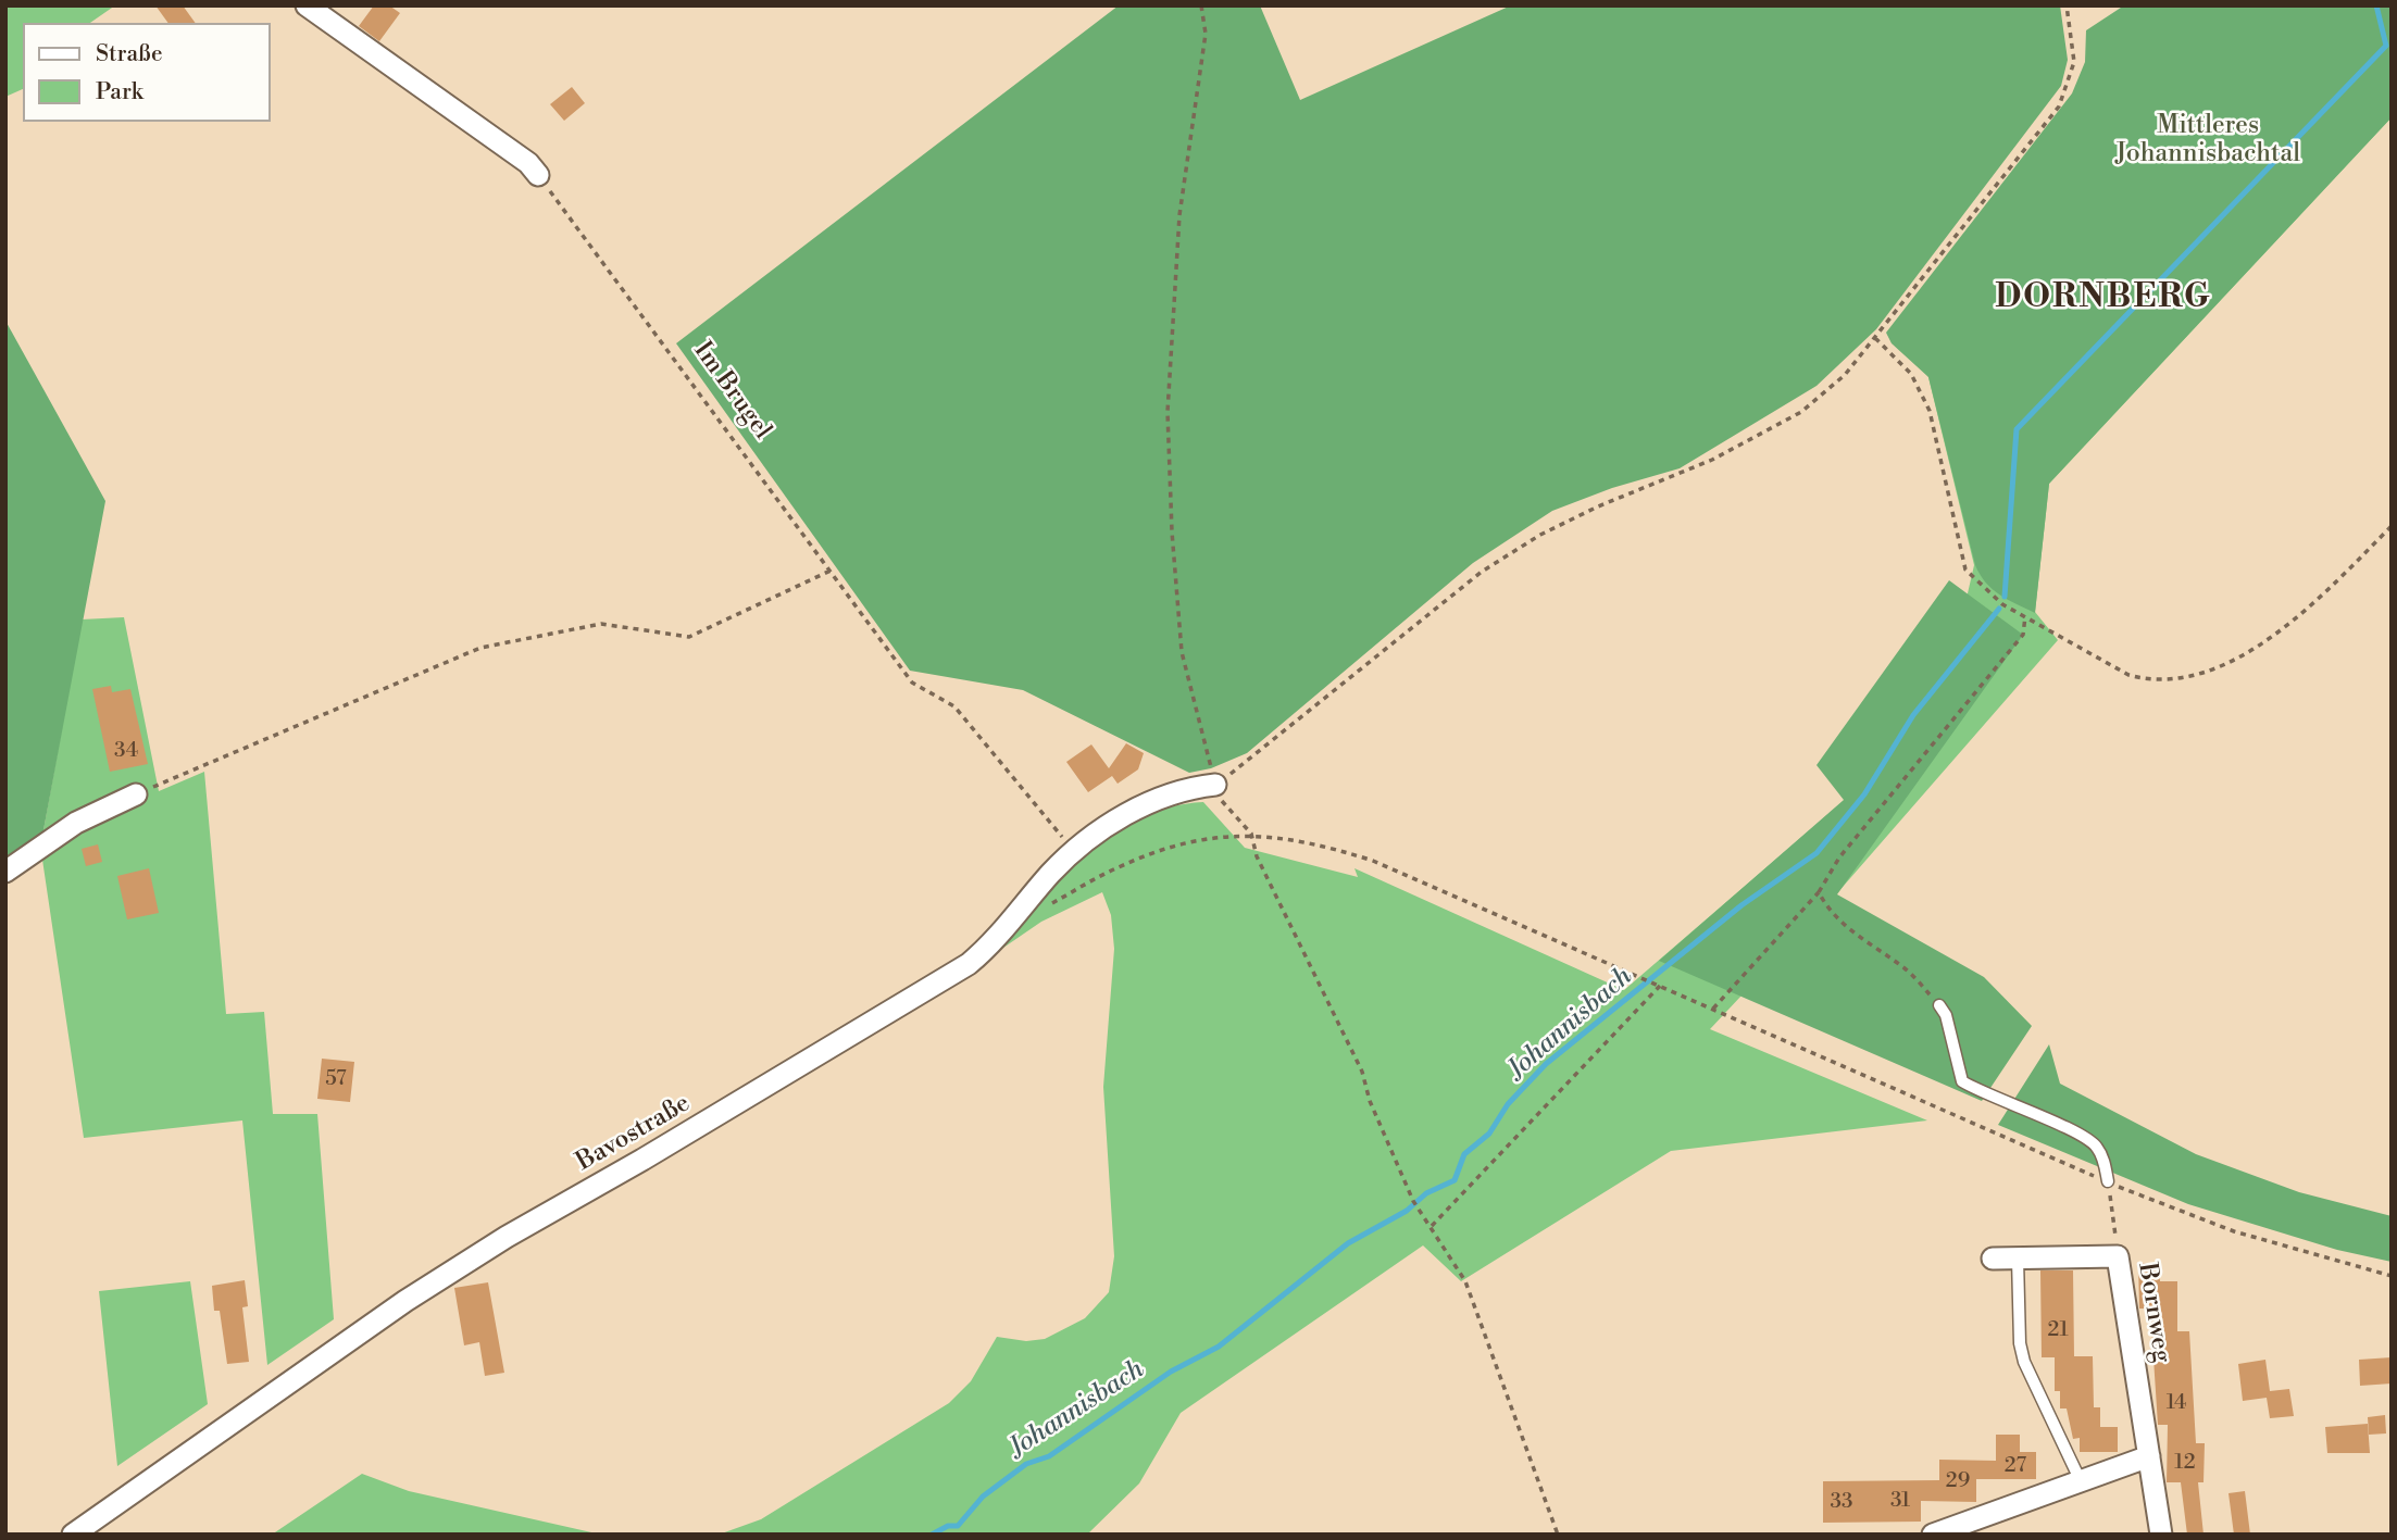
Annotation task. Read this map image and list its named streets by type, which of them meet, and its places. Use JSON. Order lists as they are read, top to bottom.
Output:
{
  "streets": {
    "street": ["Bavostraße", "Bornweg"],
    "path": ["Im Brugel"]
  },
  "crossings": [
    ["Im Brugel", "Bavostraße"]
  ],
  "districts": ["DORNBERG"],
  "water": ["Johannisbach"],
  "parks": ["Mittleres Johannisbachtal"],
  "house_numbers": [
    "34",
    "57",
    "21",
    "14",
    "12",
    "27",
    "29",
    "31",
    "33"
  ],
  "legend": ["Straße", "Park"]
}
